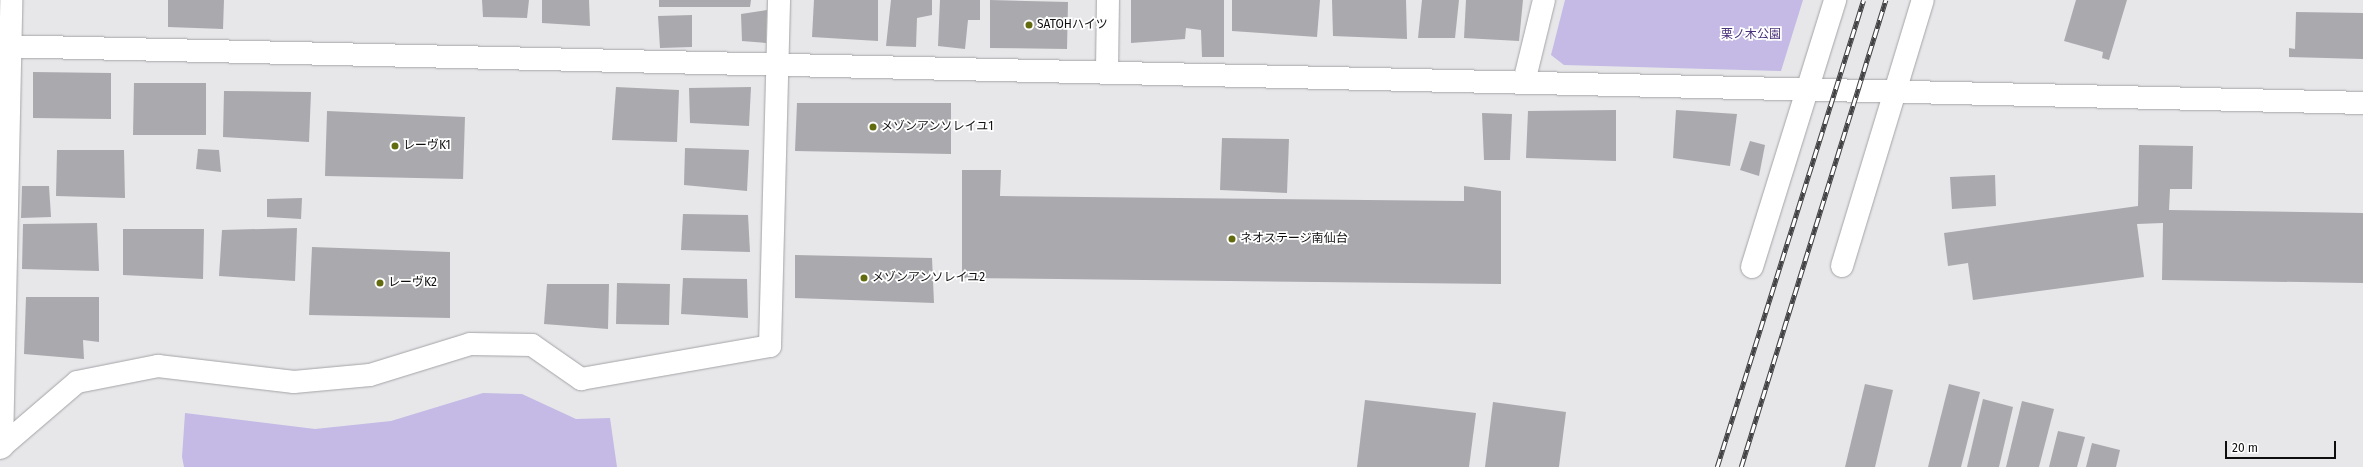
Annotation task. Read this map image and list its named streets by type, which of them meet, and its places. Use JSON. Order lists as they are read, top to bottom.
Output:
{
  "parks": ["栗ノ木公園"],
  "places": [
    "SATOHハイツ",
    "メゾンアンソレイユ1",
    "レーヴK1",
    "ネオステージ南仙台",
    "メゾンアンソレイユ2",
    "レーヴK2"
  ],
  "scale_bar": "20 m"
}
